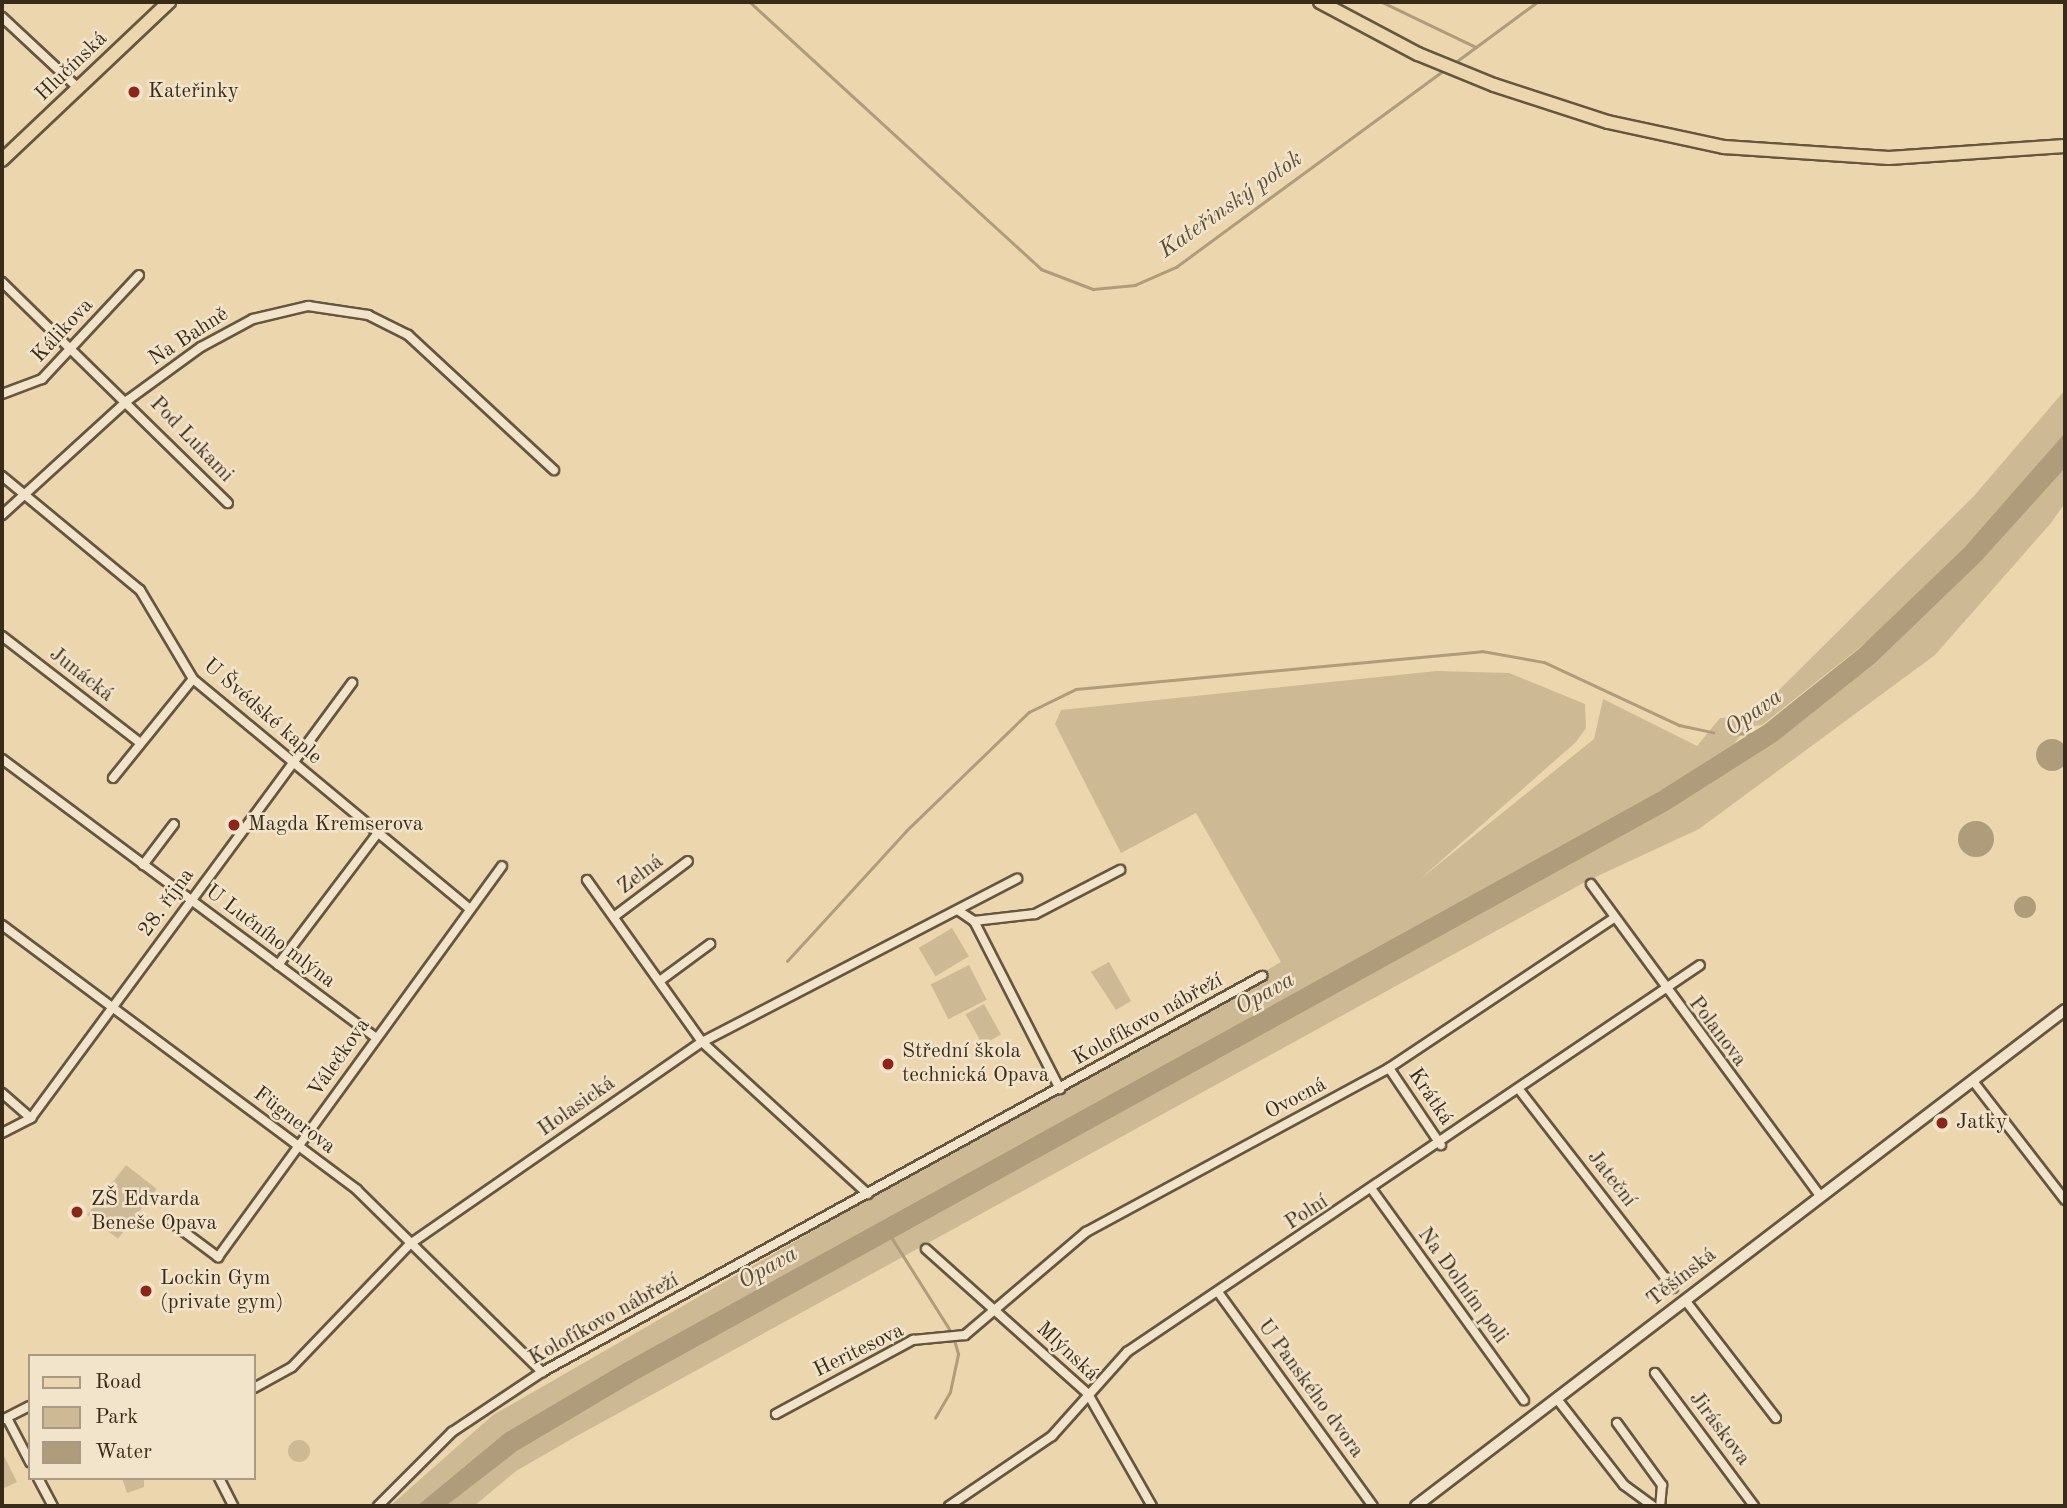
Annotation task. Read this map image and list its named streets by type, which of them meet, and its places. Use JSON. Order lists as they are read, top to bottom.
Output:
{
  "streets": {
    "main road": ["Hlučínská"],
    "street": [
      "Kálikova",
      "Na Bahně",
      "Pod Lukami",
      "Junácká",
      "U Švédské kaple",
      "Zelná",
      "28. října",
      "U Lučního mlýna",
      "Kolofíkovo nábřeží",
      "Polanova",
      "Válečkova",
      "Krátká",
      "Ovocná",
      "Holasická",
      "Fügnerova",
      "Jateční",
      "Polní",
      "Těšínská",
      "Na Dolním poli",
      "Heritesova",
      "Mlýnská",
      "U Panského dvora",
      "Jiráskova"
    ]
  },
  "crossings": [
    ["Kálikova", "Pod Lukami"],
    ["Na Bahně", "Pod Lukami"],
    ["Na Bahně", "U Švédské kaple"],
    ["U Švédské kaple", "28. října"],
    ["U Švédské kaple", "Válečkova"],
    ["Zelná", "Holasická"],
    ["28. října", "U Lučního mlýna"],
    ["28. října", "Fügnerova"],
    ["U Lučního mlýna", "Válečkova"],
    ["Kolofíkovo nábřeží", "Fügnerova"],
    ["Polanova", "Ovocná"],
    ["Polanova", "Polní"],
    ["Polanova", "Těšínská"],
    ["Válečkova", "Fügnerova"],
    ["Krátká", "Ovocná"],
    ["Krátká", "Polní"],
    ["Ovocná", "Heritesova"],
    ["Ovocná", "Mlýnská"],
    ["Holasická", "Fügnerova"],
    ["Jateční", "Polní"],
    ["Polní", "Na Dolním poli"],
    ["Polní", "Mlýnská"],
    ["Polní", "U Panského dvora"],
    ["Heritesova", "Mlýnská"]
  ],
  "water": ["Kateřinský potok", "Opava"],
  "places": [
    "Kateřinky",
    "Magda Kremserova",
    "Střední škola technická Opava",
    "Jatky",
    "ZŠ Edvarda Beneše Opava",
    "Lockin Gym (private gym)"
  ],
  "legend": ["Road", "Park", "Water"]
}
